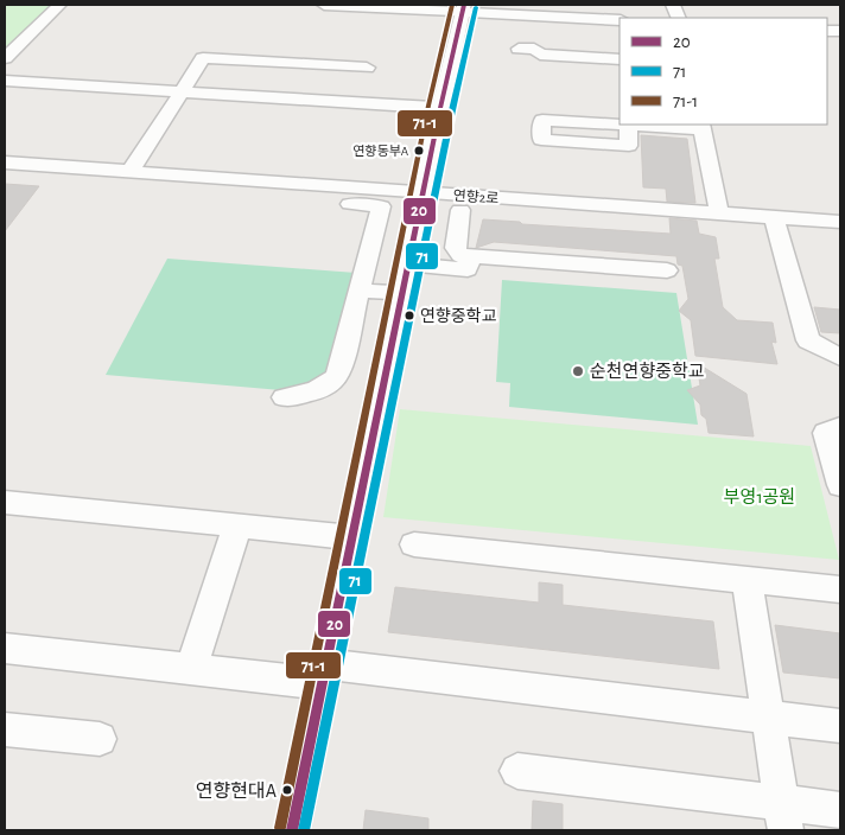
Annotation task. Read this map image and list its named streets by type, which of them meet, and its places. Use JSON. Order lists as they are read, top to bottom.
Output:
{
  "streets": {
    "street": ["연향2로"]
  },
  "parks": ["부영1공원"],
  "places": [
    "연향동부A",
    "연향중학교",
    "순천연향중학교",
    "연향현대A"
  ],
  "lines": ["transit line 20", "transit line 71-1", "transit line 71"],
  "legend": ["20", "71", "71-1"]
}
